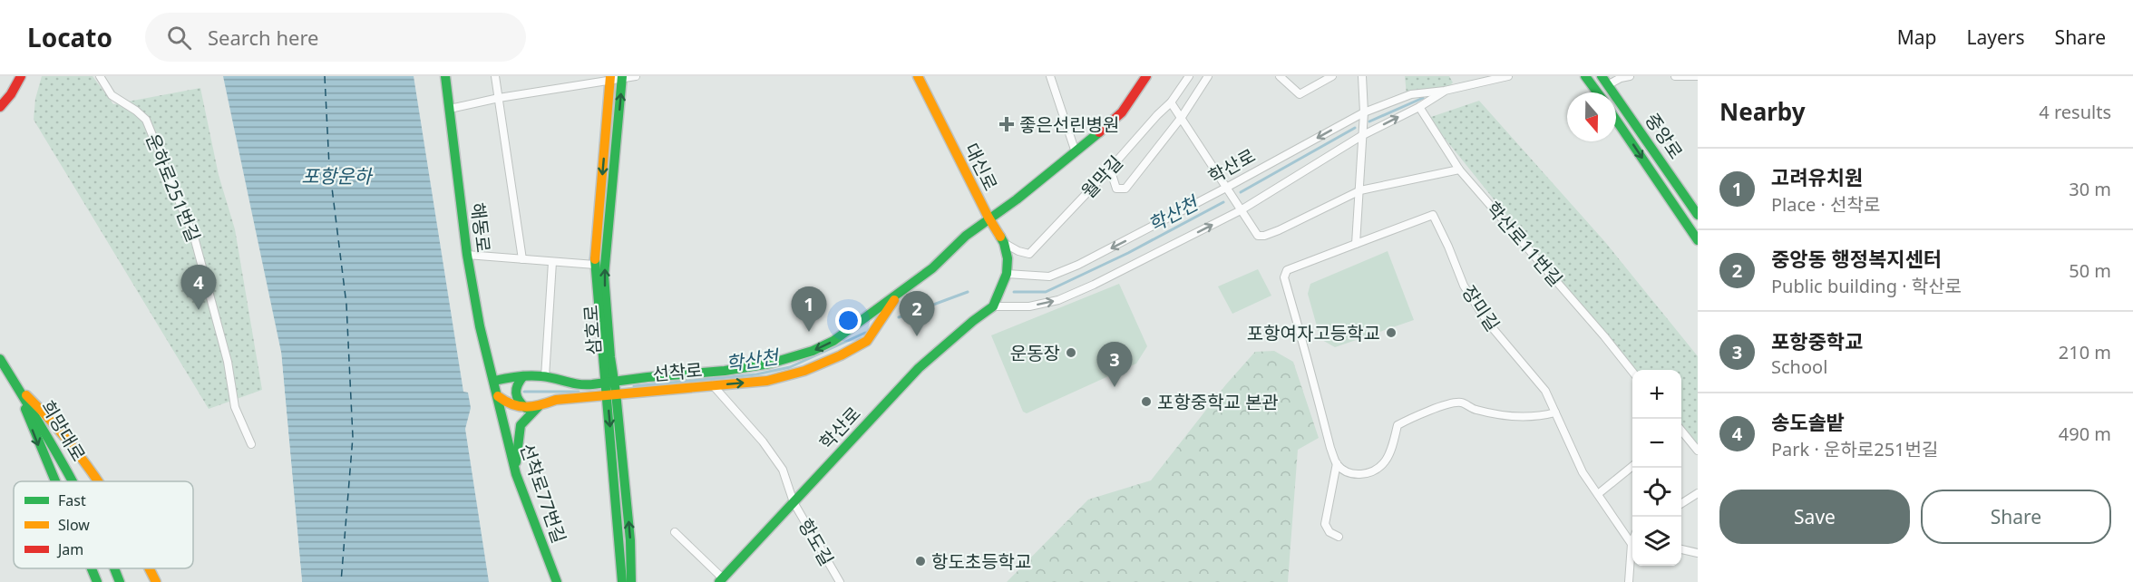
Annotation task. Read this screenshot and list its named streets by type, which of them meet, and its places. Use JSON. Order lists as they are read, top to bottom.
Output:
{
  "streets": {
    "street": [
      "중앙로",
      "학산로",
      "대신로",
      "월막길",
      "운하로251번길",
      "해동로",
      "학산로11번길",
      "장미길",
      "삼호로",
      "선착로",
      "희망대로",
      "선착로77번길",
      "항도길"
    ]
  },
  "crossings": [
    ["학산로", "대신로"],
    ["학산로", "학산로11번길"],
    ["학산로", "항도길"],
    ["대신로", "월막길"],
    ["대신로", "선착로"],
    ["해동로", "선착로"],
    ["해동로", "선착로77번길"],
    ["삼호로", "선착로"],
    ["선착로", "선착로77번길"],
    ["선착로", "항도길"]
  ],
  "water": ["포항운하", "학산천"],
  "places": {
    "health": ["좋은선린병원"],
    "other": [
      "포항여자고등학교",
      "운동장",
      "포항중학교 본관",
      "항도초등학교"
    ]
  },
  "legend": ["Fast", "Slow", "Jam"],
  "north": "bottom",
  "page": {
    "header": "Locato",
    "search": "Search here",
    "nav": ["Map", "Layers", "Share"],
    "heading": ["Nearby", "4 results"],
    "list": [
      {
        "mark": "1",
        "name": "고려유치원",
        "note": "Place · 선착로",
        "value": "30 m"
      },
      {
        "mark": "2",
        "name": "중앙동 행정복지센터",
        "note": "Public building · 학산로",
        "value": "50 m"
      },
      {
        "mark": "3",
        "name": "포항중학교",
        "note": "School",
        "value": "210 m"
      },
      {
        "mark": "4",
        "name": "송도솔밭",
        "note": "Park · 운하로251번길",
        "value": "490 m"
      }
    ],
    "pins": [
      "4",
      "1",
      "2",
      "3"
    ],
    "map_buttons": ["+", "−"],
    "buttons": ["Save", "Share"]
  }
}
